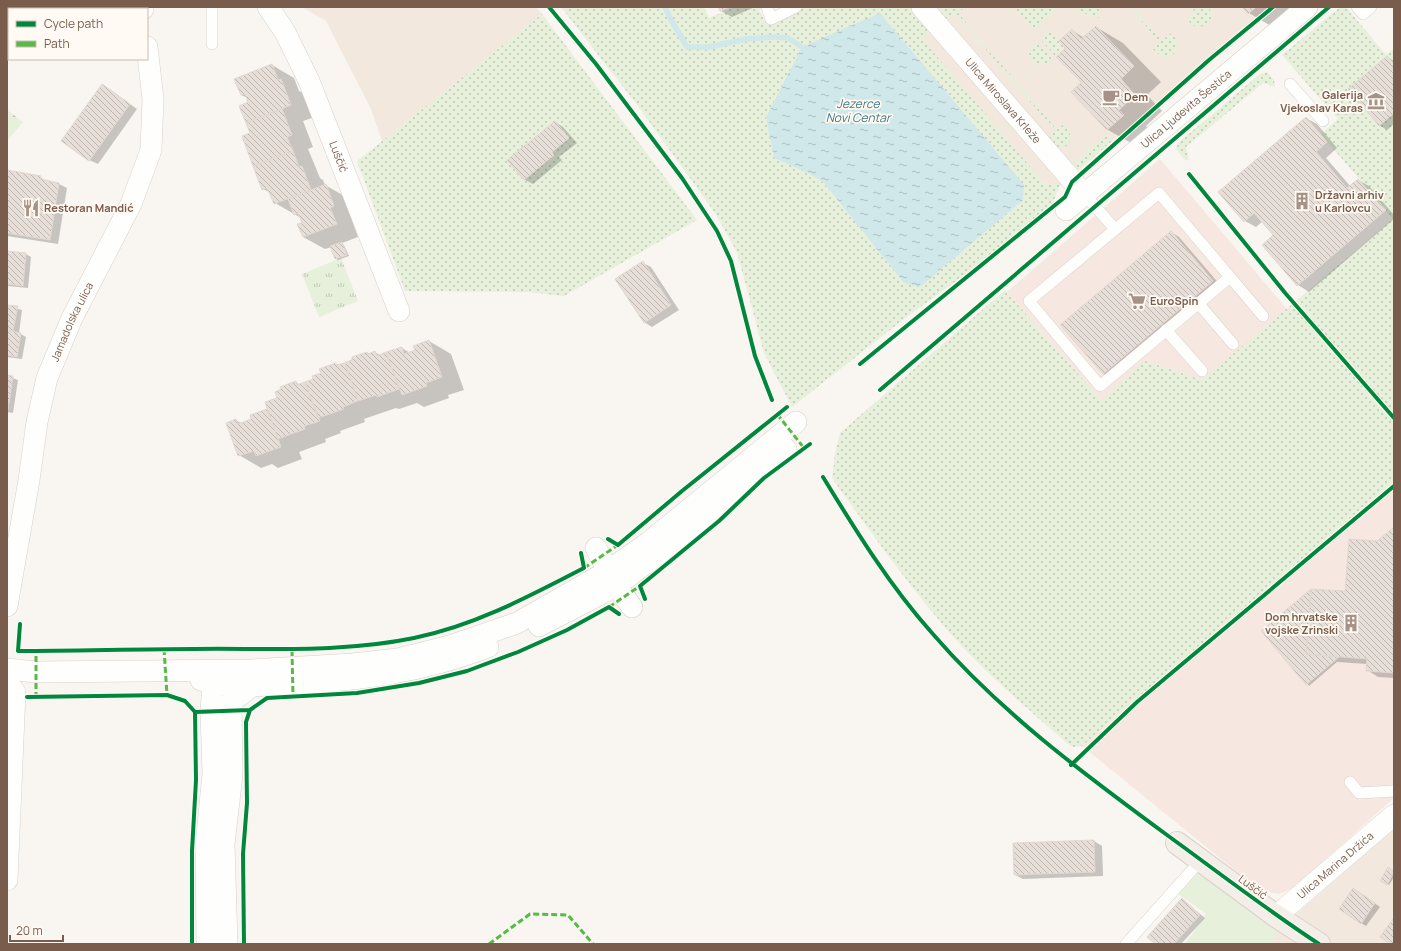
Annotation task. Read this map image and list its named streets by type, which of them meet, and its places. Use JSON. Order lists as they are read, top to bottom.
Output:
{
  "streets": {
    "main road": ["Luščić"],
    "street": [
      "Ulica Miroslava Krleže",
      "Ulica Ljudevita Šestića",
      "Jamadolska ulica",
      "Ulica Marina Držića"
    ]
  },
  "crossings": [
    ["Ulica Miroslava Krleže", "Ulica Ljudevita Šestića"],
    ["Luščić", "Ulica Marina Držića"]
  ],
  "water": ["Jezerce Novi Centar"],
  "places": {
    "cafe": ["Dem"],
    "museum": ["Galerija Vjekoslav Karas"],
    "building": ["Državni arhiv u Karlovcu", "Dom hrvatske vojske Zrinski"],
    "restaurant": ["Restoran Mandić"],
    "supermarket": ["EuroSpin"]
  },
  "legend": ["Cycle path", "Path"],
  "scale_bar": "20 m"
}
